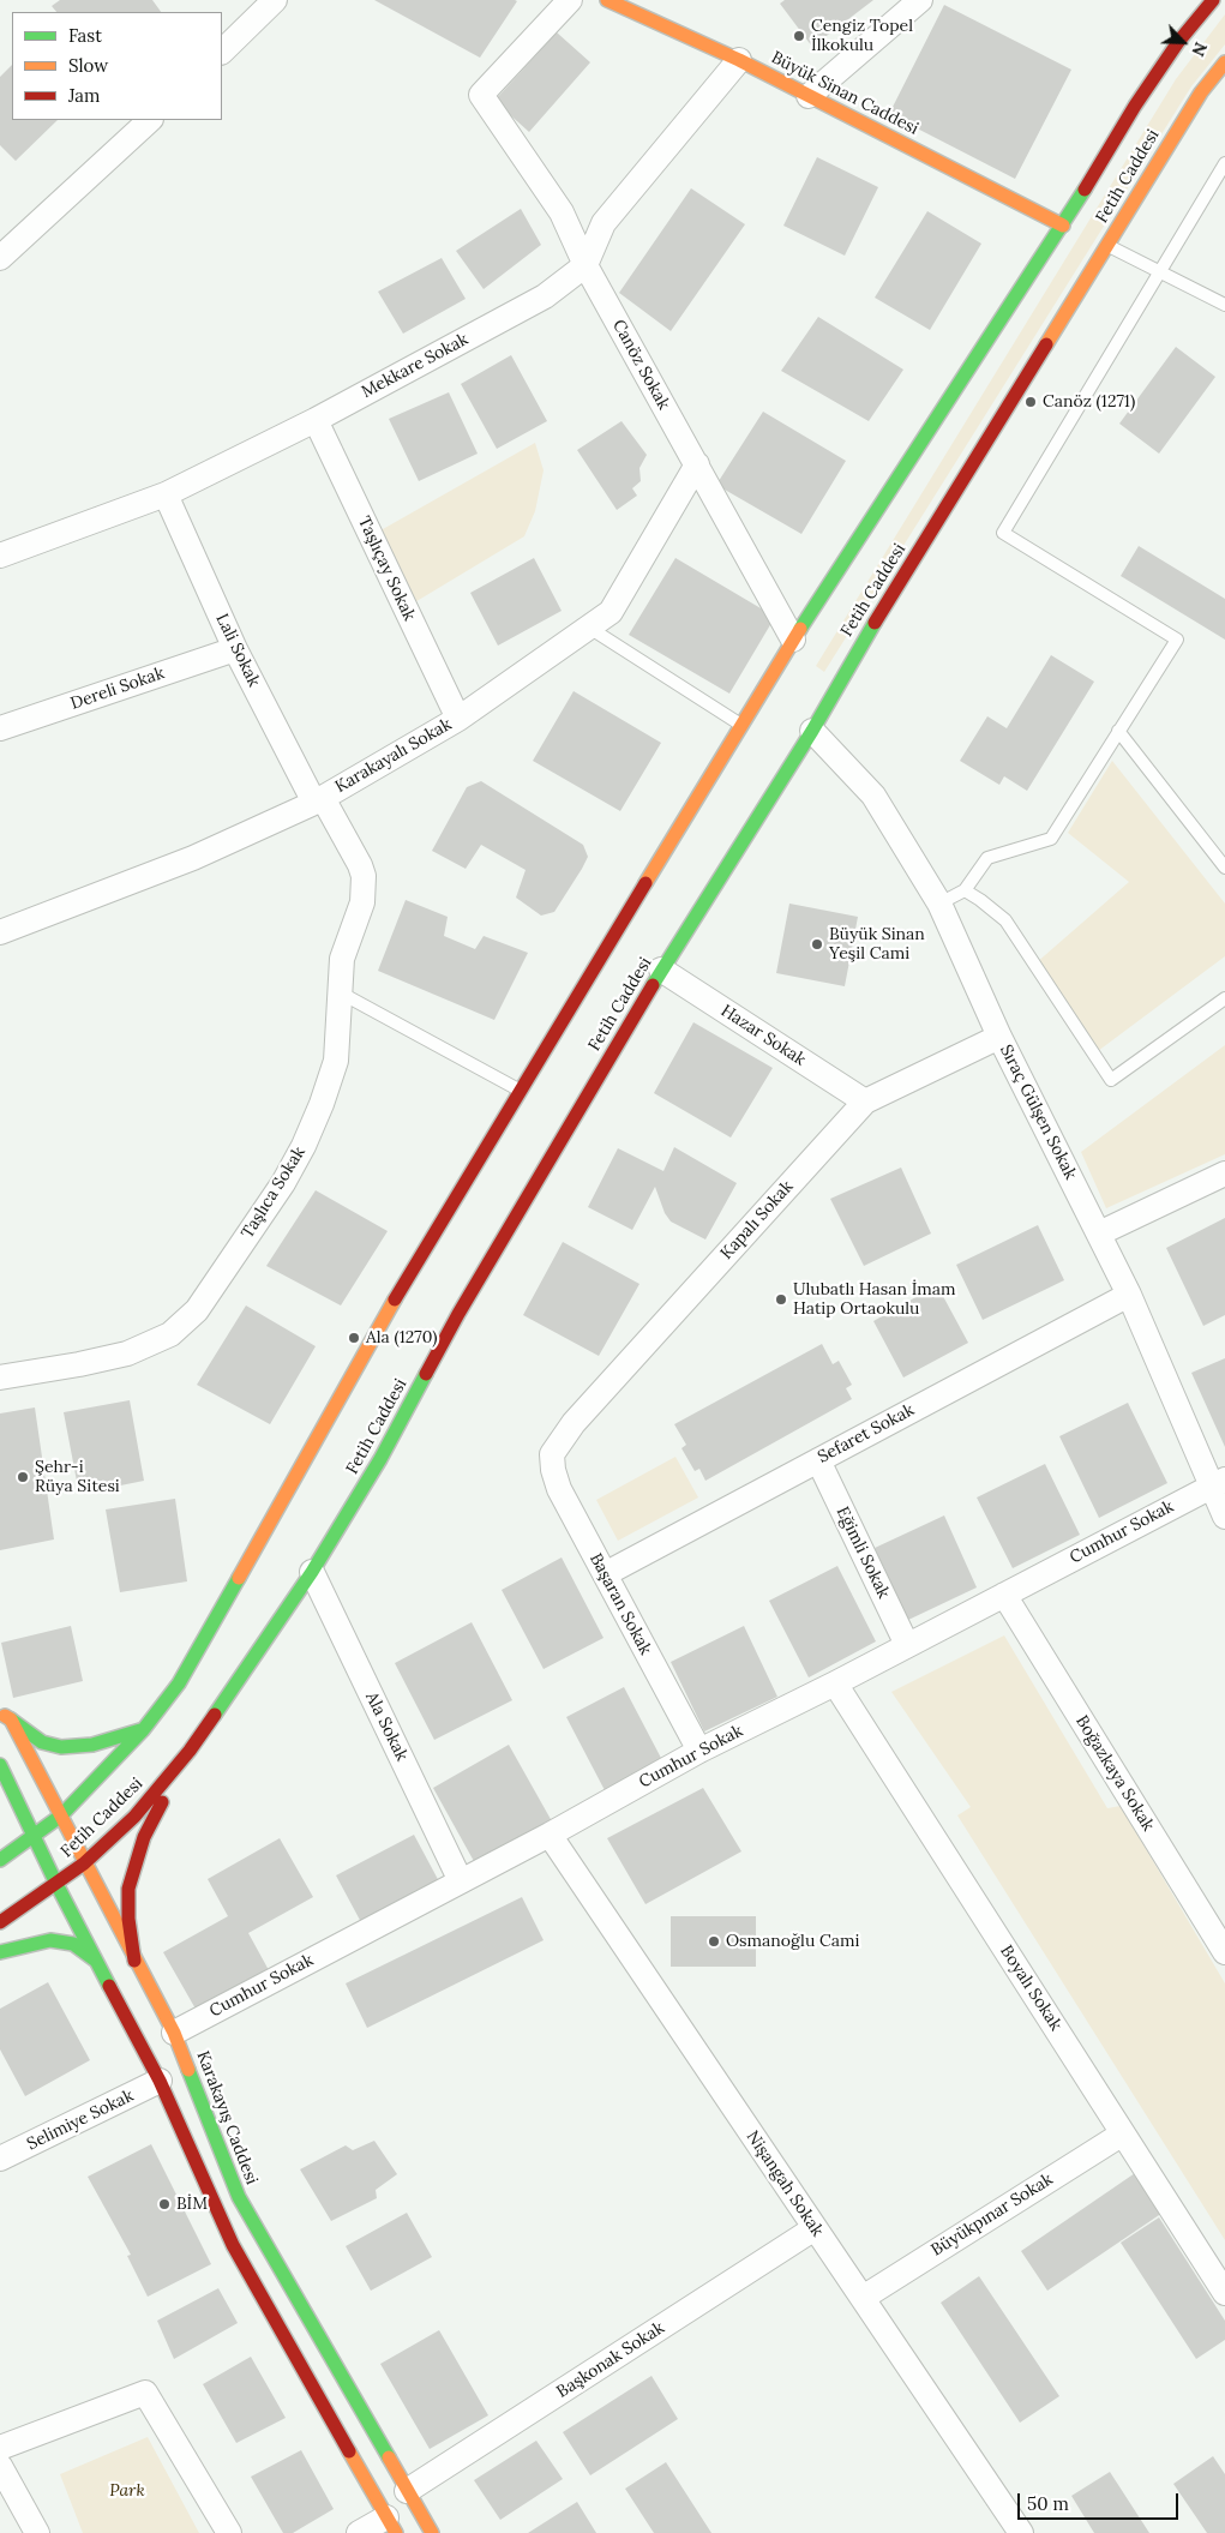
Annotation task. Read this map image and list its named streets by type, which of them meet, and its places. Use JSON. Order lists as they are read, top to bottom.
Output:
{
  "streets": {
    "main road": ["Büyük Sinan Caddesi", "Fetih Caddesi", "Karakayış Caddesi"],
    "street": [
      "Canöz Sokak",
      "Mekkare Sokak",
      "Taşlıçay Sokak",
      "Lali Sokak",
      "Dereli Sokak",
      "Karakayalı Sokak",
      "Hazar Sokak",
      "Sıraç Gülşen Sokak",
      "Taşlıca Sokak",
      "Kapalı Sokak",
      "Sefaret Sokak",
      "Cumhur Sokak",
      "Eğimli Sokak",
      "Başaran Sokak",
      "Ala Sokak",
      "Boğazkaya Sokak",
      "Boyalı Sokak",
      "Selimiye Sokak",
      "Nişangah Sokak",
      "Büyükpınar Sokak",
      "Başkonak Sokak"
    ]
  },
  "crossings": [
    ["Büyük Sinan Caddesi", "Fetih Caddesi"],
    ["Büyük Sinan Caddesi", "Mekkare Sokak"],
    ["Fetih Caddesi", "Canöz Sokak"],
    ["Fetih Caddesi", "Hazar Sokak"],
    ["Fetih Caddesi", "Sıraç Gülşen Sokak"],
    ["Fetih Caddesi", "Ala Sokak"],
    ["Fetih Caddesi", "Karakayış Caddesi"],
    ["Canöz Sokak", "Mekkare Sokak"],
    ["Canöz Sokak", "Karakayalı Sokak"],
    ["Mekkare Sokak", "Taşlıçay Sokak"],
    ["Mekkare Sokak", "Lali Sokak"],
    ["Taşlıçay Sokak", "Karakayalı Sokak"],
    ["Lali Sokak", "Dereli Sokak"],
    ["Lali Sokak", "Karakayalı Sokak"],
    ["Lali Sokak", "Taşlıca Sokak"],
    ["Karakayalı Sokak", "Taşlıca Sokak"],
    ["Hazar Sokak", "Kapalı Sokak"],
    ["Sıraç Gülşen Sokak", "Kapalı Sokak"],
    ["Sıraç Gülşen Sokak", "Sefaret Sokak"],
    ["Sıraç Gülşen Sokak", "Cumhur Sokak"],
    ["Kapalı Sokak", "Başaran Sokak"],
    ["Sefaret Sokak", "Eğimli Sokak"],
    ["Sefaret Sokak", "Başaran Sokak"],
    ["Cumhur Sokak", "Eğimli Sokak"],
    ["Cumhur Sokak", "Başaran Sokak"],
    ["Cumhur Sokak", "Ala Sokak"],
    ["Cumhur Sokak", "Boğazkaya Sokak"],
    ["Cumhur Sokak", "Boyalı Sokak"],
    ["Cumhur Sokak", "Karakayış Caddesi"],
    ["Cumhur Sokak", "Nişangah Sokak"],
    ["Boyalı Sokak", "Büyükpınar Sokak"],
    ["Karakayış Caddesi", "Başkonak Sokak"],
    ["Nişangah Sokak", "Büyükpınar Sokak"],
    ["Nişangah Sokak", "Başkonak Sokak"]
  ],
  "parks": ["Park"],
  "places": [
    "Cengiz Topel İlkokulu",
    "Canöz (1271)",
    "Büyük Sinan Yeşil Cami",
    "Ulubatlı Hasan İmam Hatip Ortaokulu",
    "Ala (1270)",
    "Şehr-i Rüya Sitesi",
    "Osmanoğlu Cami",
    "BİM"
  ],
  "legend": ["Fast", "Slow", "Jam"],
  "scale_bar": "50 m",
  "north": "bottom right"
}
